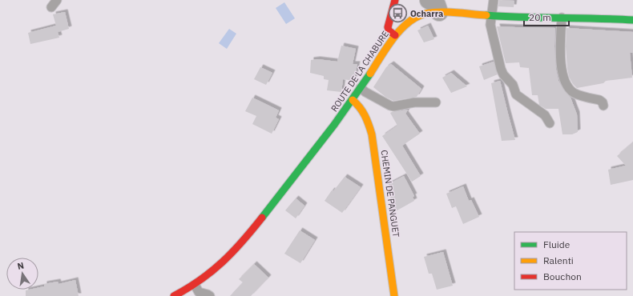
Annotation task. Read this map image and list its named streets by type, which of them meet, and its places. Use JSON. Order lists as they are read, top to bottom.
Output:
{
  "streets": {
    "main road": ["ROUTE DE LA CHABURE", "CHEMIN DE PANGUET"]
  },
  "crossings": [
    ["ROUTE DE LA CHABURE", "CHEMIN DE PANGUET"]
  ],
  "places": {
    "bus stop": ["Ocharra"]
  },
  "legend": ["Fluide", "Ralenti", "Bouchon"],
  "scale_bar": "20 m",
  "north": "top"
}
